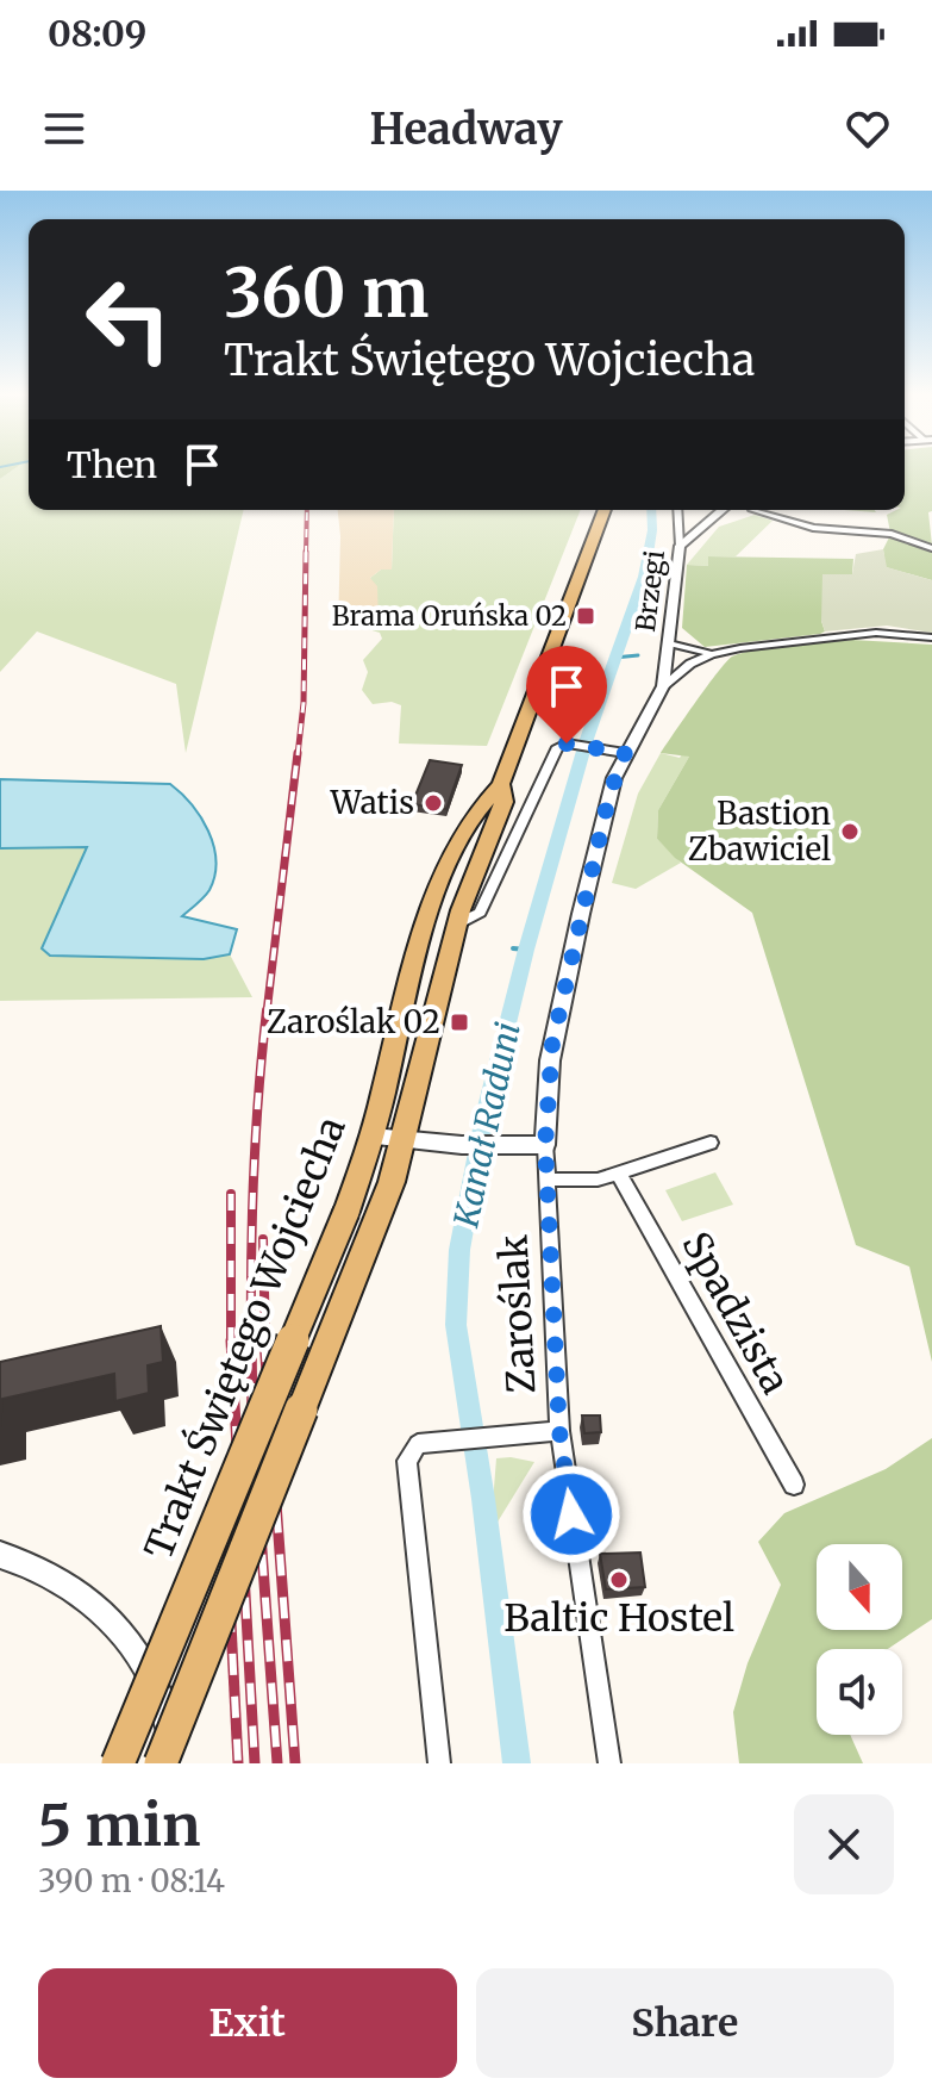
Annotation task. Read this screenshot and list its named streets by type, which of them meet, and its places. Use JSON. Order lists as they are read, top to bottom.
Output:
{
  "streets": {
    "main road": ["Trakt Świętego Wojciecha"],
    "street": ["Brzegi", "Spadzista", "Zaroślak"]
  },
  "crossings": [
    ["Brzegi", "Zaroślak"]
  ],
  "water": ["Kanał Raduni"],
  "places": {
    "transit": ["Brama Oruńska 02", "Zaroślak 02"],
    "other": ["Watis", "Bastion Zbawiciel", "Baltic Hostel"]
  },
  "north": "bottom",
  "page": {
    "status": "08:09",
    "header": "Headway",
    "turn": ["360 m", "Trakt Świętego Wojciecha"],
    "then": "Then",
    "heading": ["5 min", "390 m · 08:14"],
    "buttons": ["Exit", "Share"]
  }
}
